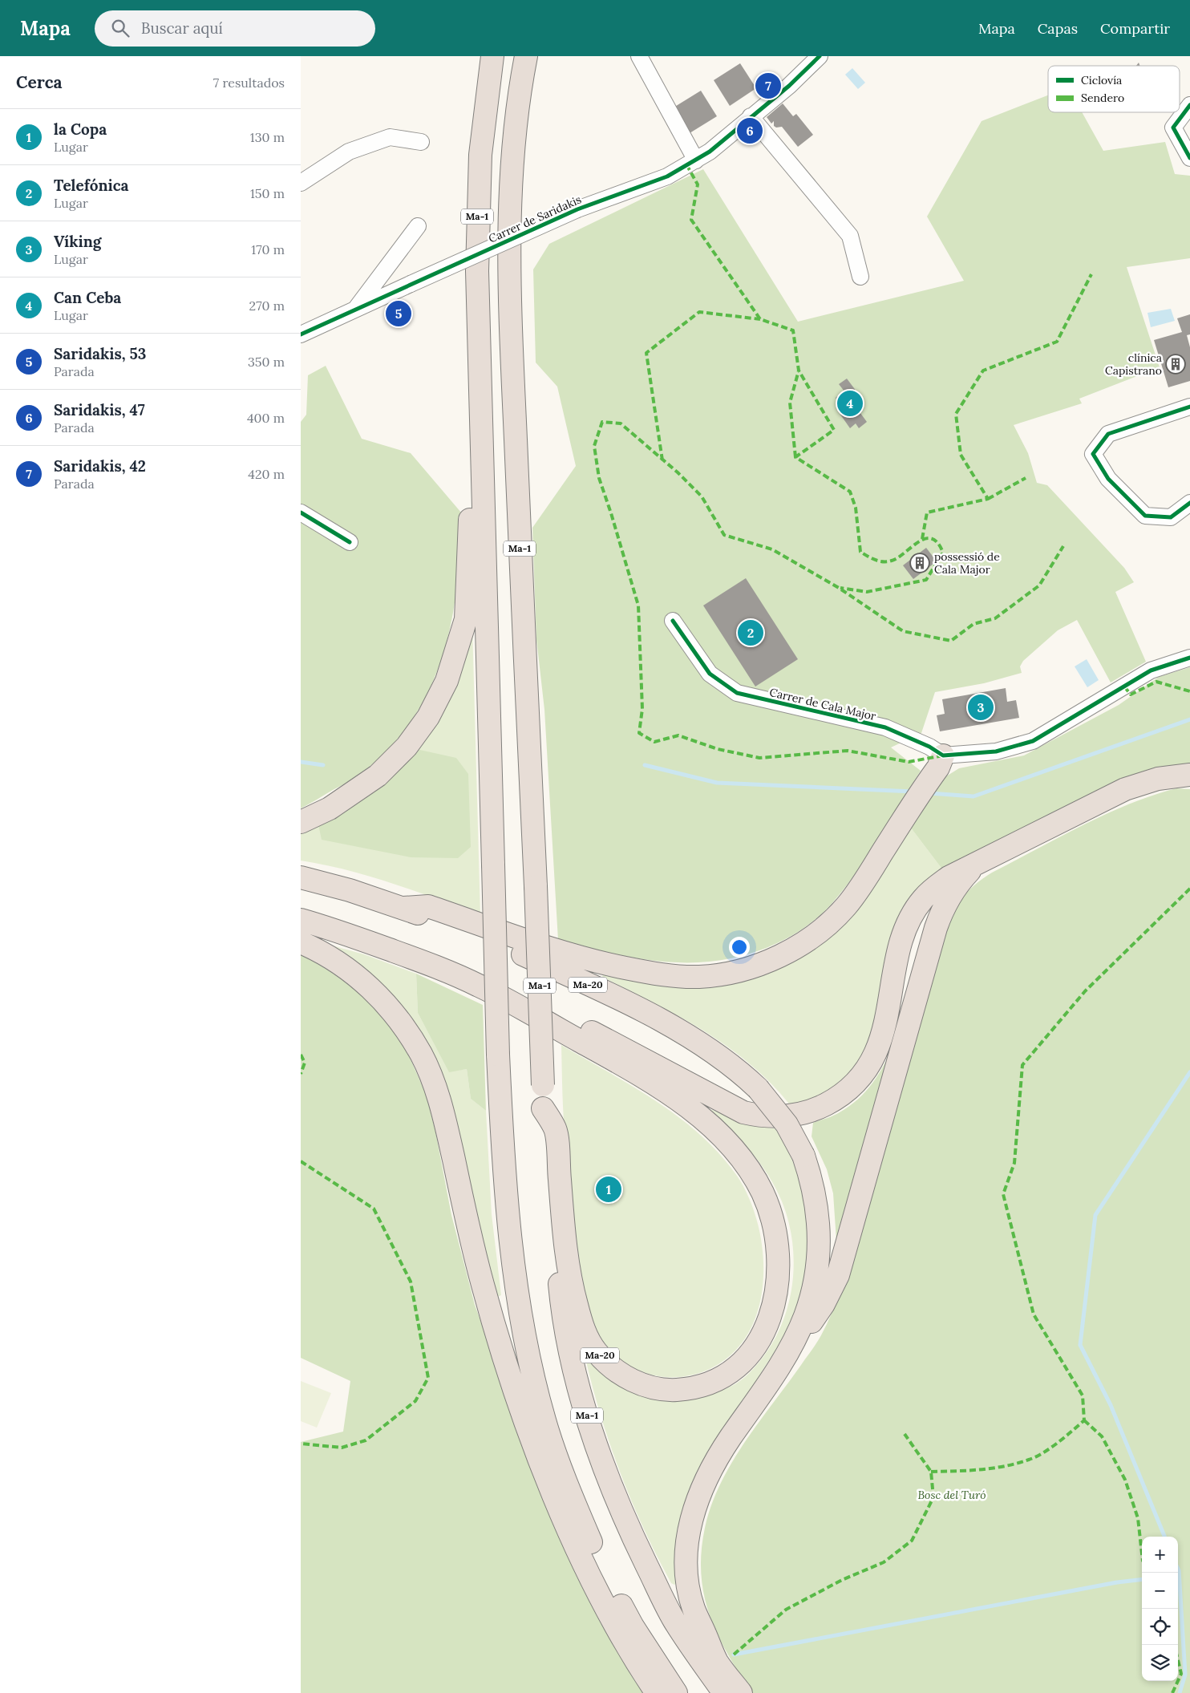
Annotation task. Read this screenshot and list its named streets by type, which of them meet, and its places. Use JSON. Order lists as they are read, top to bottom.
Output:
{
  "streets": {
    "highway": ["Ma-1", "Ma-20"],
    "street": ["Carrer de Saridakis", "Carrer de Cala Major"]
  },
  "crossings": [
    ["Ma-1", "Ma-20"]
  ],
  "parks": ["Bosc del Turó"],
  "places": {
    "building": ["clínica Capistrano", "possessió de Cala Major"]
  },
  "legend": ["Ciclovía", "Sendero"],
  "page": {
    "header": "Mapa",
    "search": "Buscar aquí",
    "nav": ["Mapa", "Capas", "Compartir"],
    "heading": ["Cerca", "7 resultados"],
    "pins": [
      "7",
      "6",
      "5",
      "4",
      "2",
      "3",
      "1"
    ],
    "list": [
      {
        "mark": "1",
        "name": "la Copa",
        "note": "Lugar",
        "value": "130 m"
      },
      {
        "mark": "2",
        "name": "Telefónica",
        "note": "Lugar",
        "value": "150 m"
      },
      {
        "mark": "3",
        "name": "Víking",
        "note": "Lugar",
        "value": "170 m"
      },
      {
        "mark": "4",
        "name": "Can Ceba",
        "note": "Lugar",
        "value": "270 m"
      },
      {
        "mark": "5",
        "name": "Saridakis, 53",
        "note": "Parada",
        "value": "350 m"
      },
      {
        "mark": "6",
        "name": "Saridakis, 47",
        "note": "Parada",
        "value": "400 m"
      },
      {
        "mark": "7",
        "name": "Saridakis, 42",
        "note": "Parada",
        "value": "420 m"
      }
    ],
    "map_buttons": ["+", "−"]
  }
}
